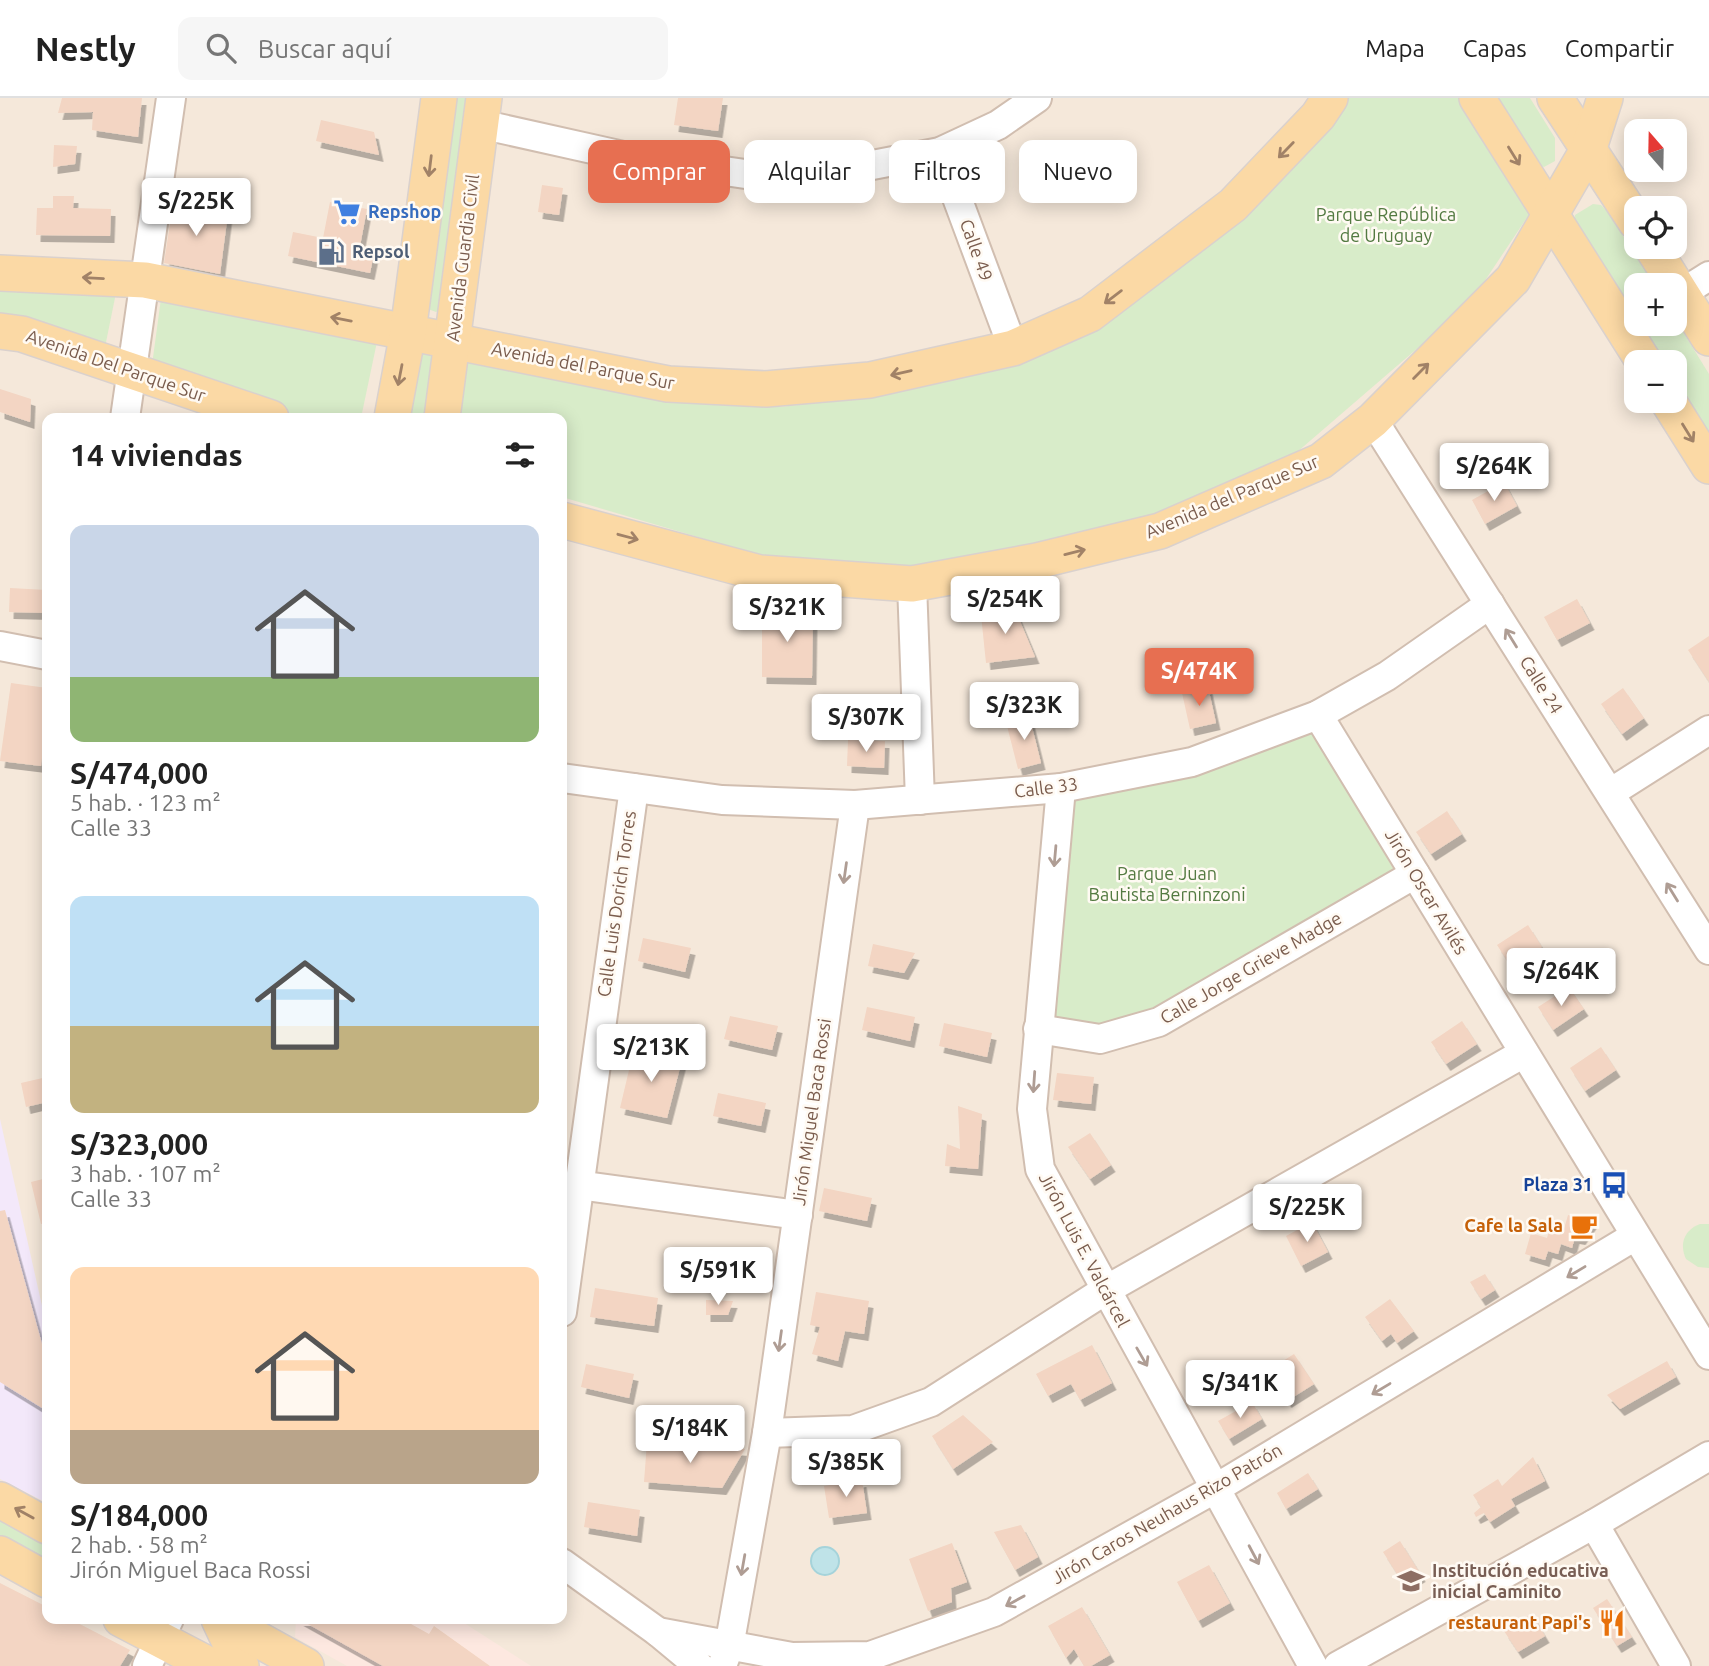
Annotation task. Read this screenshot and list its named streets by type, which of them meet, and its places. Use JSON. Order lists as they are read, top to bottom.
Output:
{
  "streets": {
    "main road": ["Avenida Guardia Civil", "Avenida Del Parque Sur", "Avenida del Parque Sur"],
    "street": [
      "Calle 49",
      "Calle 24",
      "Calle 33",
      "Jirón Oscar Avilés",
      "Calle Luis Dorich Torres",
      "Calle Jorge Grieve Madge",
      "Jirón Miguel Baca Rossi",
      "Jirón Luis E. Valcárcel",
      "Jirón Caros Neuhaus Rizo Patrón"
    ]
  },
  "crossings": [
    ["Calle 49", "Avenida del Parque Sur"],
    ["Avenida Guardia Civil", "Avenida del Parque Sur"],
    ["Avenida del Parque Sur", "Calle 24"],
    ["Calle 24", "Calle 33"],
    ["Calle 33", "Jirón Oscar Avilés"],
    ["Calle 33", "Calle Luis Dorich Torres"],
    ["Calle 33", "Jirón Miguel Baca Rossi"],
    ["Calle 33", "Jirón Luis E. Valcárcel"],
    ["Jirón Oscar Avilés", "Calle Jorge Grieve Madge"],
    ["Jirón Oscar Avilés", "Jirón Caros Neuhaus Rizo Patrón"],
    ["Calle Jorge Grieve Madge", "Jirón Luis E. Valcárcel"],
    ["Jirón Miguel Baca Rossi", "Jirón Caros Neuhaus Rizo Patrón"],
    ["Jirón Luis E. Valcárcel", "Jirón Caros Neuhaus Rizo Patrón"]
  ],
  "one_way": ["Calle 24", "Jirón Miguel Baca Rossi", "Jirón Luis E. Valcárcel"],
  "parks": ["Parque República de Uruguay", "Parque Juan Bautista Berninzoni"],
  "places": {
    "supermarket": ["Repshop"],
    "fuel station": ["Repsol"],
    "bus stop": ["Plaza 31"],
    "cafe": ["Cafe la Sala"],
    "school or university": ["Institución educativa inicial Caminito"],
    "restaurant": ["restaurant Papi's"]
  },
  "north": "top",
  "page": {
    "header": "Nestly",
    "search": "Buscar aquí",
    "nav": ["Mapa", "Capas", "Compartir"],
    "map_buttons": ["+", "−"],
    "chip": [
      "Comprar",
      "Alquilar",
      "Filtros",
      "Nuevo"
    ],
    "price": [
      "S/225K",
      "S/264K",
      "S/254K",
      "S/321K",
      "S/474K",
      "S/323K",
      "S/307K",
      "S/264K",
      "S/213K",
      "S/225K",
      "S/591K",
      "S/341K",
      "S/184K",
      "S/385K"
    ],
    "heading": "14 viviendas",
    "list": [
      {
        "name": "S/474,000",
        "note": "5 hab. · 123 m² · Calle 33"
      },
      {
        "name": "S/323,000",
        "note": "3 hab. · 107 m² · Calle 33"
      },
      {
        "name": "S/184,000",
        "note": "2 hab. · 58 m² · Jirón Miguel Baca Rossi"
      }
    ]
  }
}
